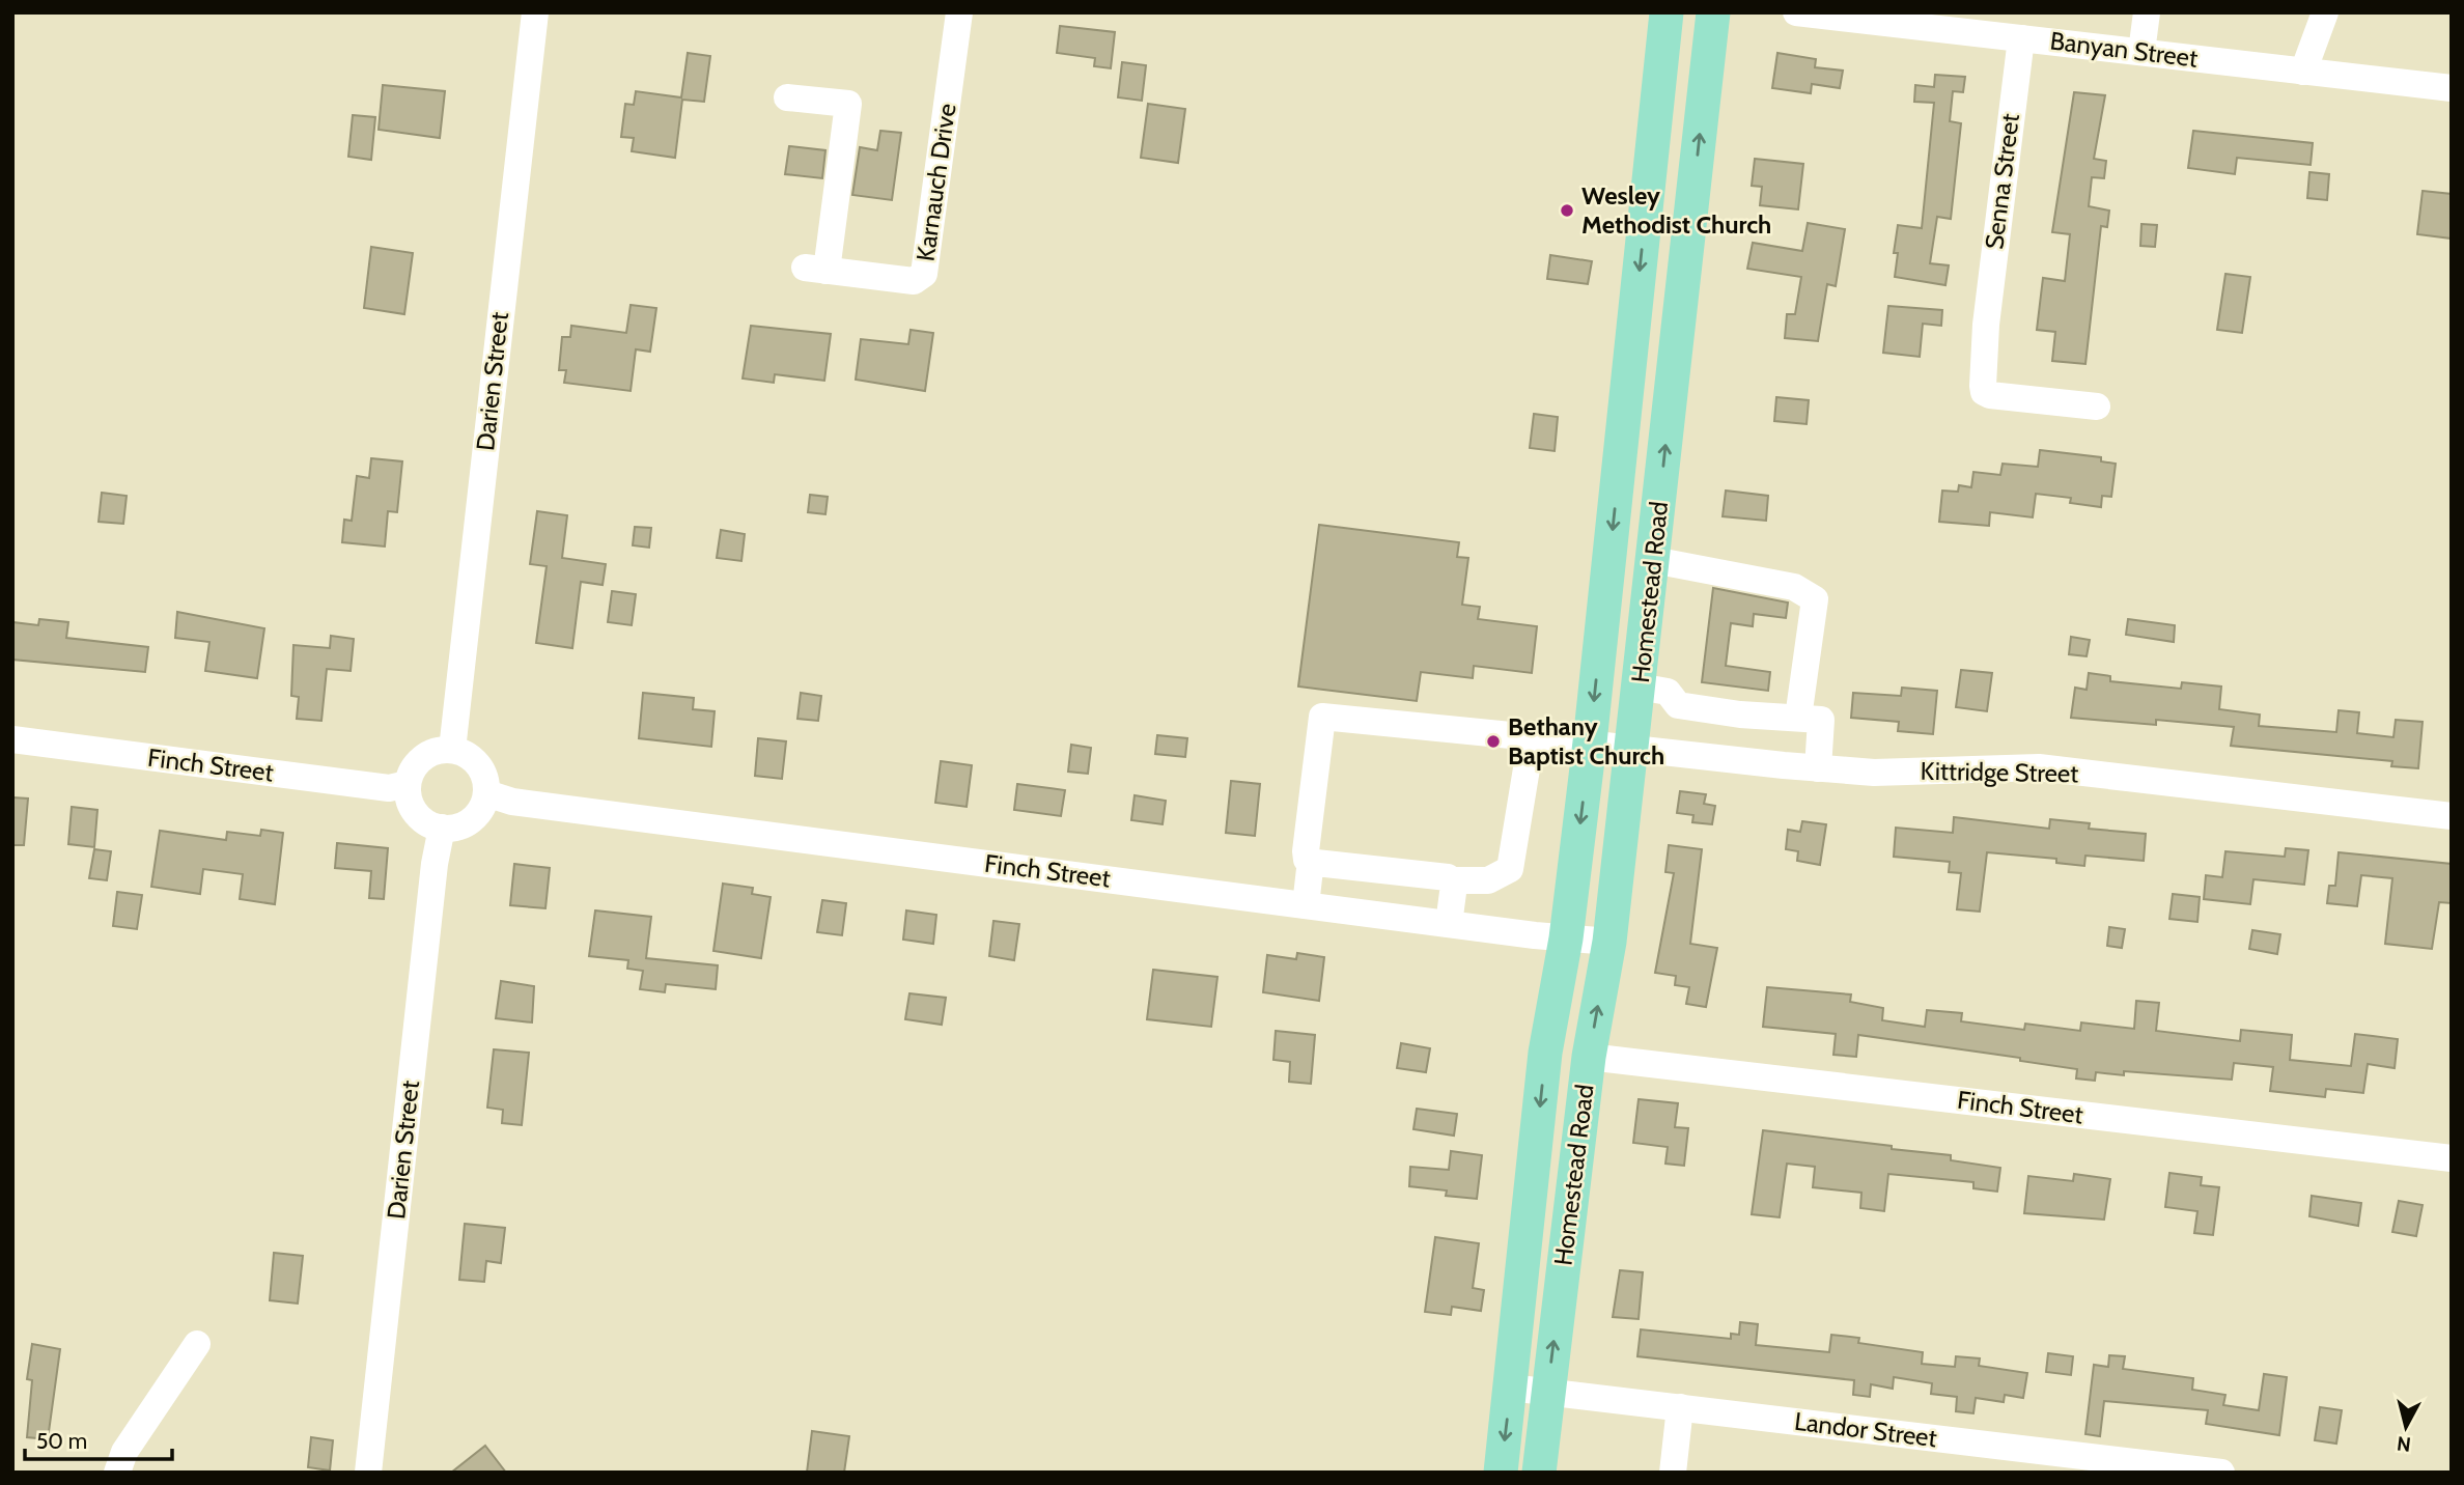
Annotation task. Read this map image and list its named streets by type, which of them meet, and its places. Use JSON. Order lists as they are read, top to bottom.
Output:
{
  "streets": {
    "main road": ["Homestead Road"],
    "street": [
      "Banyan Street",
      "Senna Street",
      "Karnauch Drive",
      "Darien Street",
      "Finch Street",
      "Kittridge Street",
      "Landor Street"
    ]
  },
  "crossings": [
    ["Banyan Street", "Senna Street"],
    ["Darien Street", "Finch Street"],
    ["Homestead Road", "Finch Street"],
    ["Homestead Road", "Kittridge Street"],
    ["Homestead Road", "Landor Street"]
  ],
  "places": ["Wesley Methodist Church", "Bethany Baptist Church"],
  "scale_bar": "50 m",
  "north": "bottom"
}
